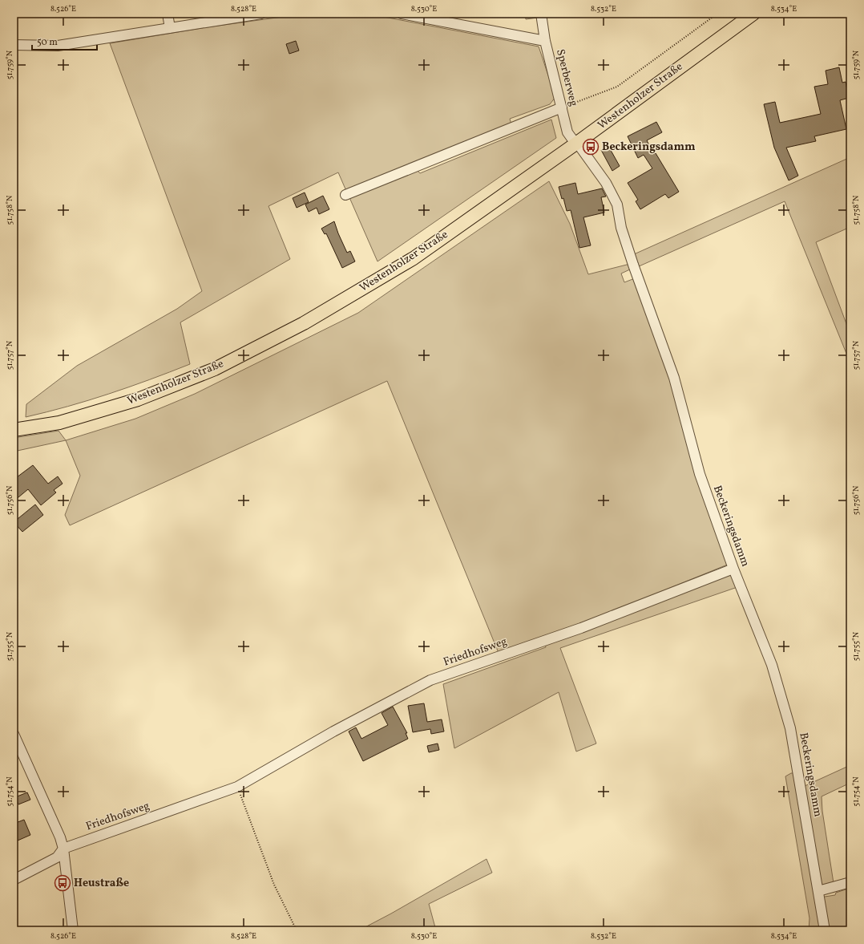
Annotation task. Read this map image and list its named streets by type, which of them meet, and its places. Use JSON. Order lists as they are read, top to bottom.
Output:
{
  "streets": {
    "main road": ["Westenholzer Straße"],
    "street": ["Sperberweg", "Beckeringsdamm", "Friedhofsweg"]
  },
  "crossings": [
    ["Sperberweg", "Westenholzer Straße"],
    ["Sperberweg", "Beckeringsdamm"],
    ["Westenholzer Straße", "Beckeringsdamm"],
    ["Beckeringsdamm", "Friedhofsweg"]
  ],
  "places": {
    "bus stop": ["Beckeringsdamm", "Heustraße"]
  },
  "scale_bar": "50 m",
  "coordinates": [
    "8.526°E",
    "8.528°E",
    "8.530°E",
    "8.532°E",
    "8.534°E",
    "51.759°N",
    "51.758°N",
    "51.757°N",
    "51.756°N",
    "51.755°N",
    "51.754°N"
  ]
}
